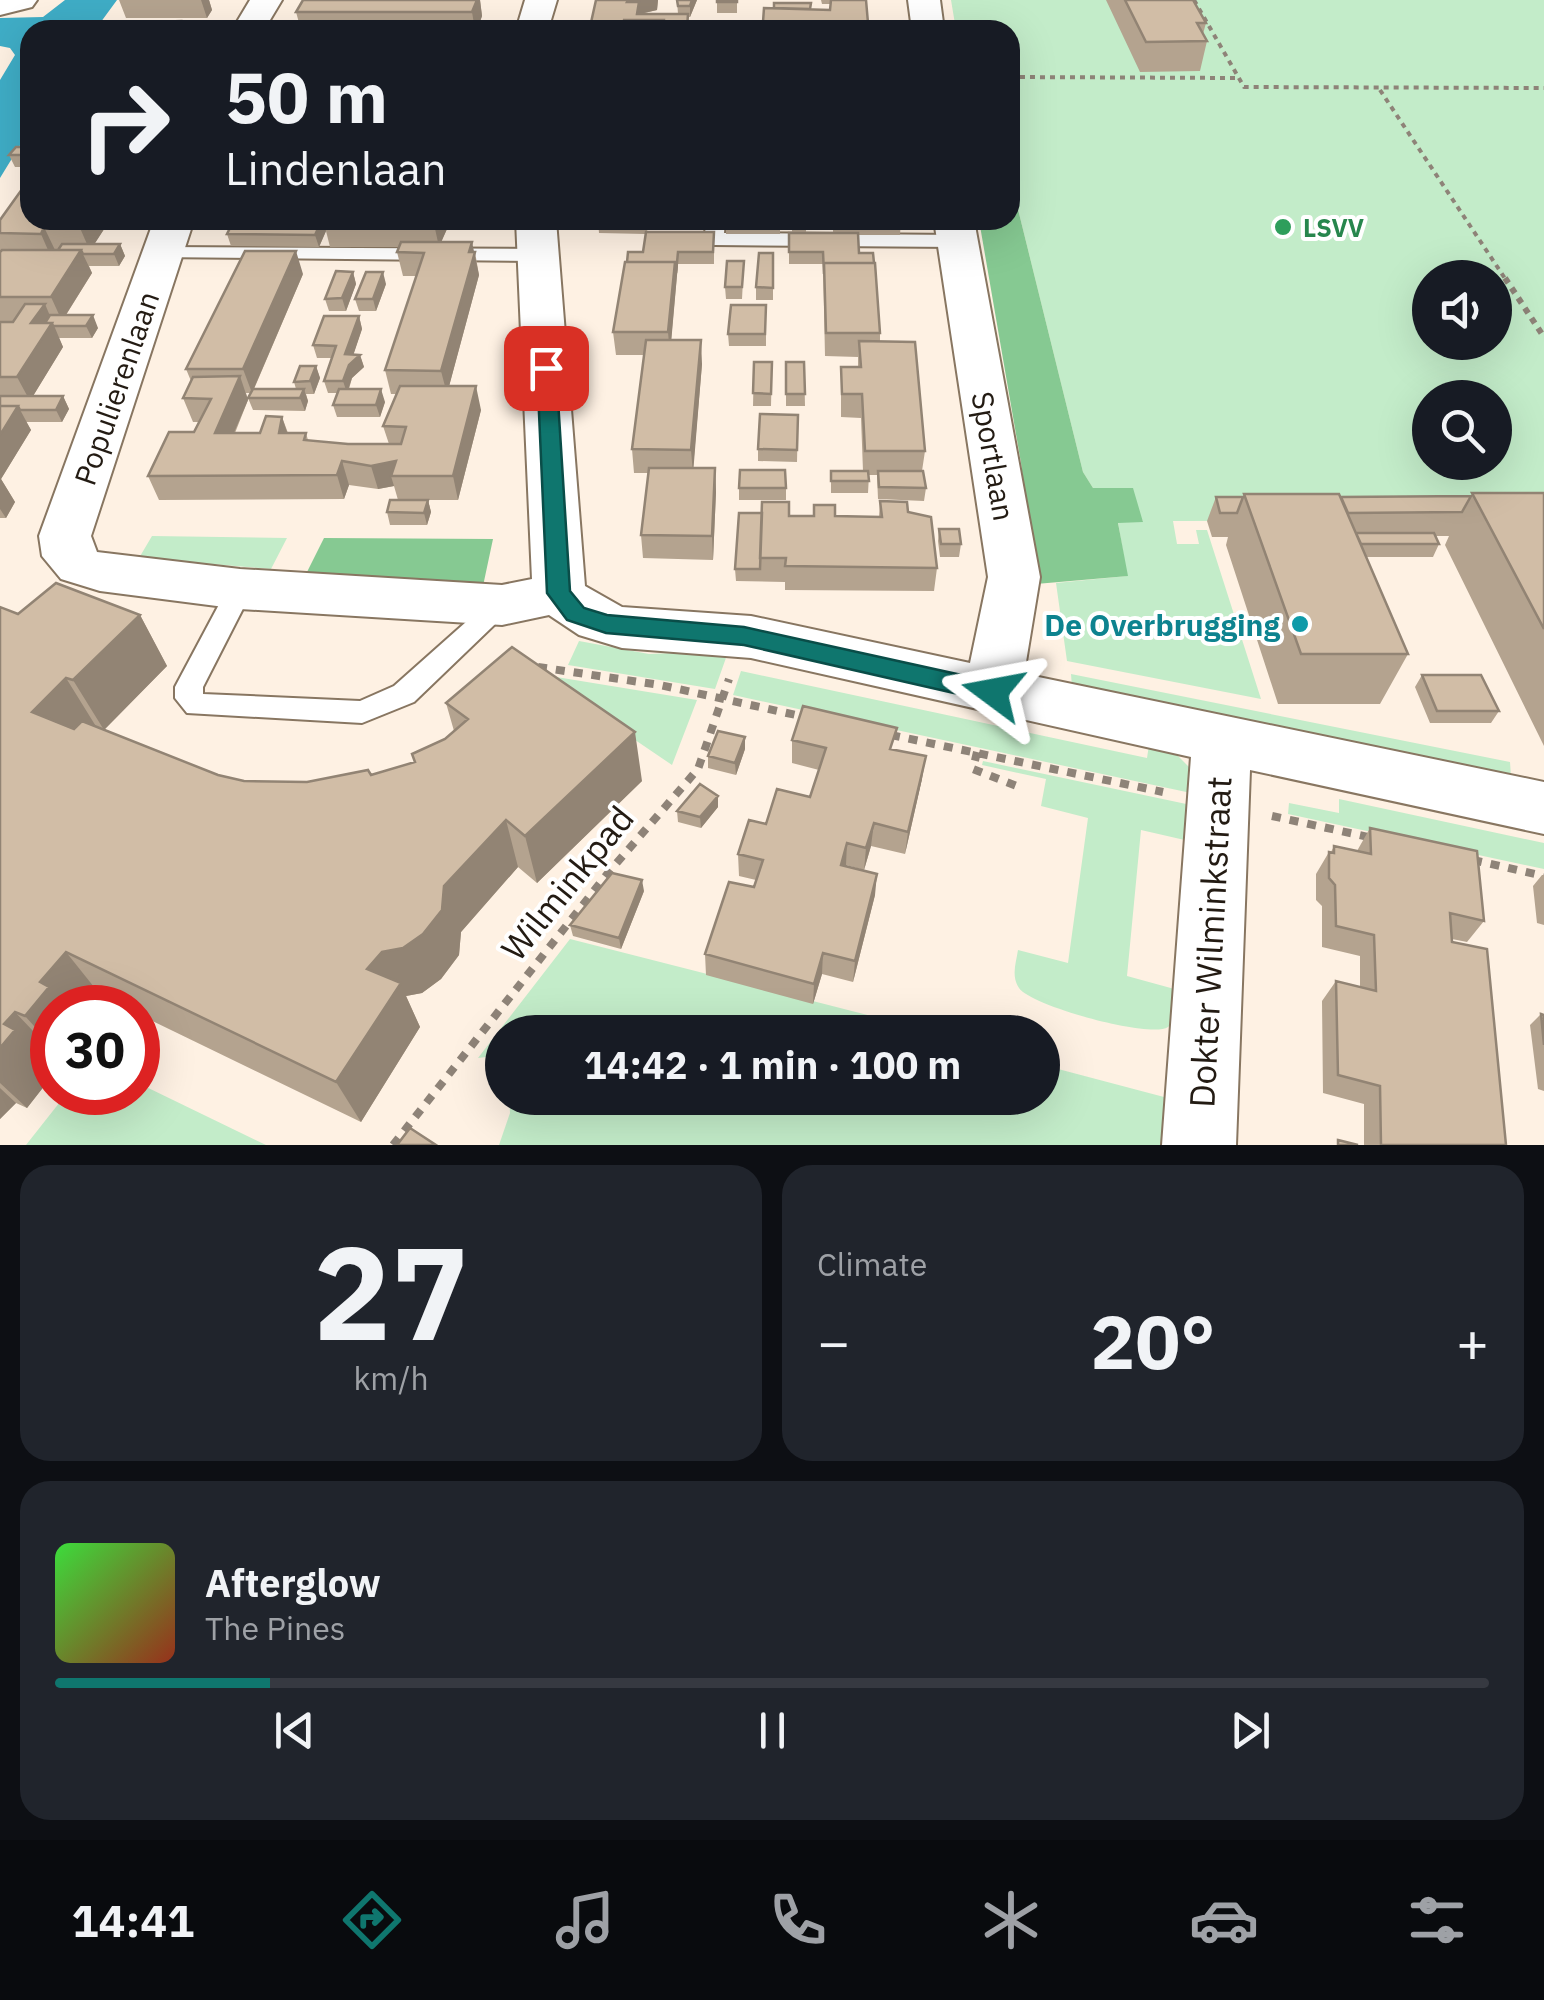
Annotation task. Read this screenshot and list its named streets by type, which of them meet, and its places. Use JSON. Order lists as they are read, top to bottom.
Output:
{
  "streets": {
    "street": ["Populierenlaan", "Sportlaan", "Dokter Wilminkstraat"],
    "path": ["Wilminkpad"]
  },
  "crossings": [
    ["Sportlaan", "Dokter Wilminkstraat"],
    ["Wilminkpad", "Dokter Wilminkstraat"]
  ],
  "places": ["LSVV", "De Overbrugging"],
  "page": {
    "turn": ["50 m", "Lindenlaan"],
    "limit": "30",
    "trip": "14:42 · 1 min · 100 m",
    "tile": [
      ["27", "km/h"],
      "Climate"
    ],
    "heat": ["−", "20°", "+"],
    "song": ["Afterglow", "The Pines"],
    "tabs": "14:41"
  }
}
